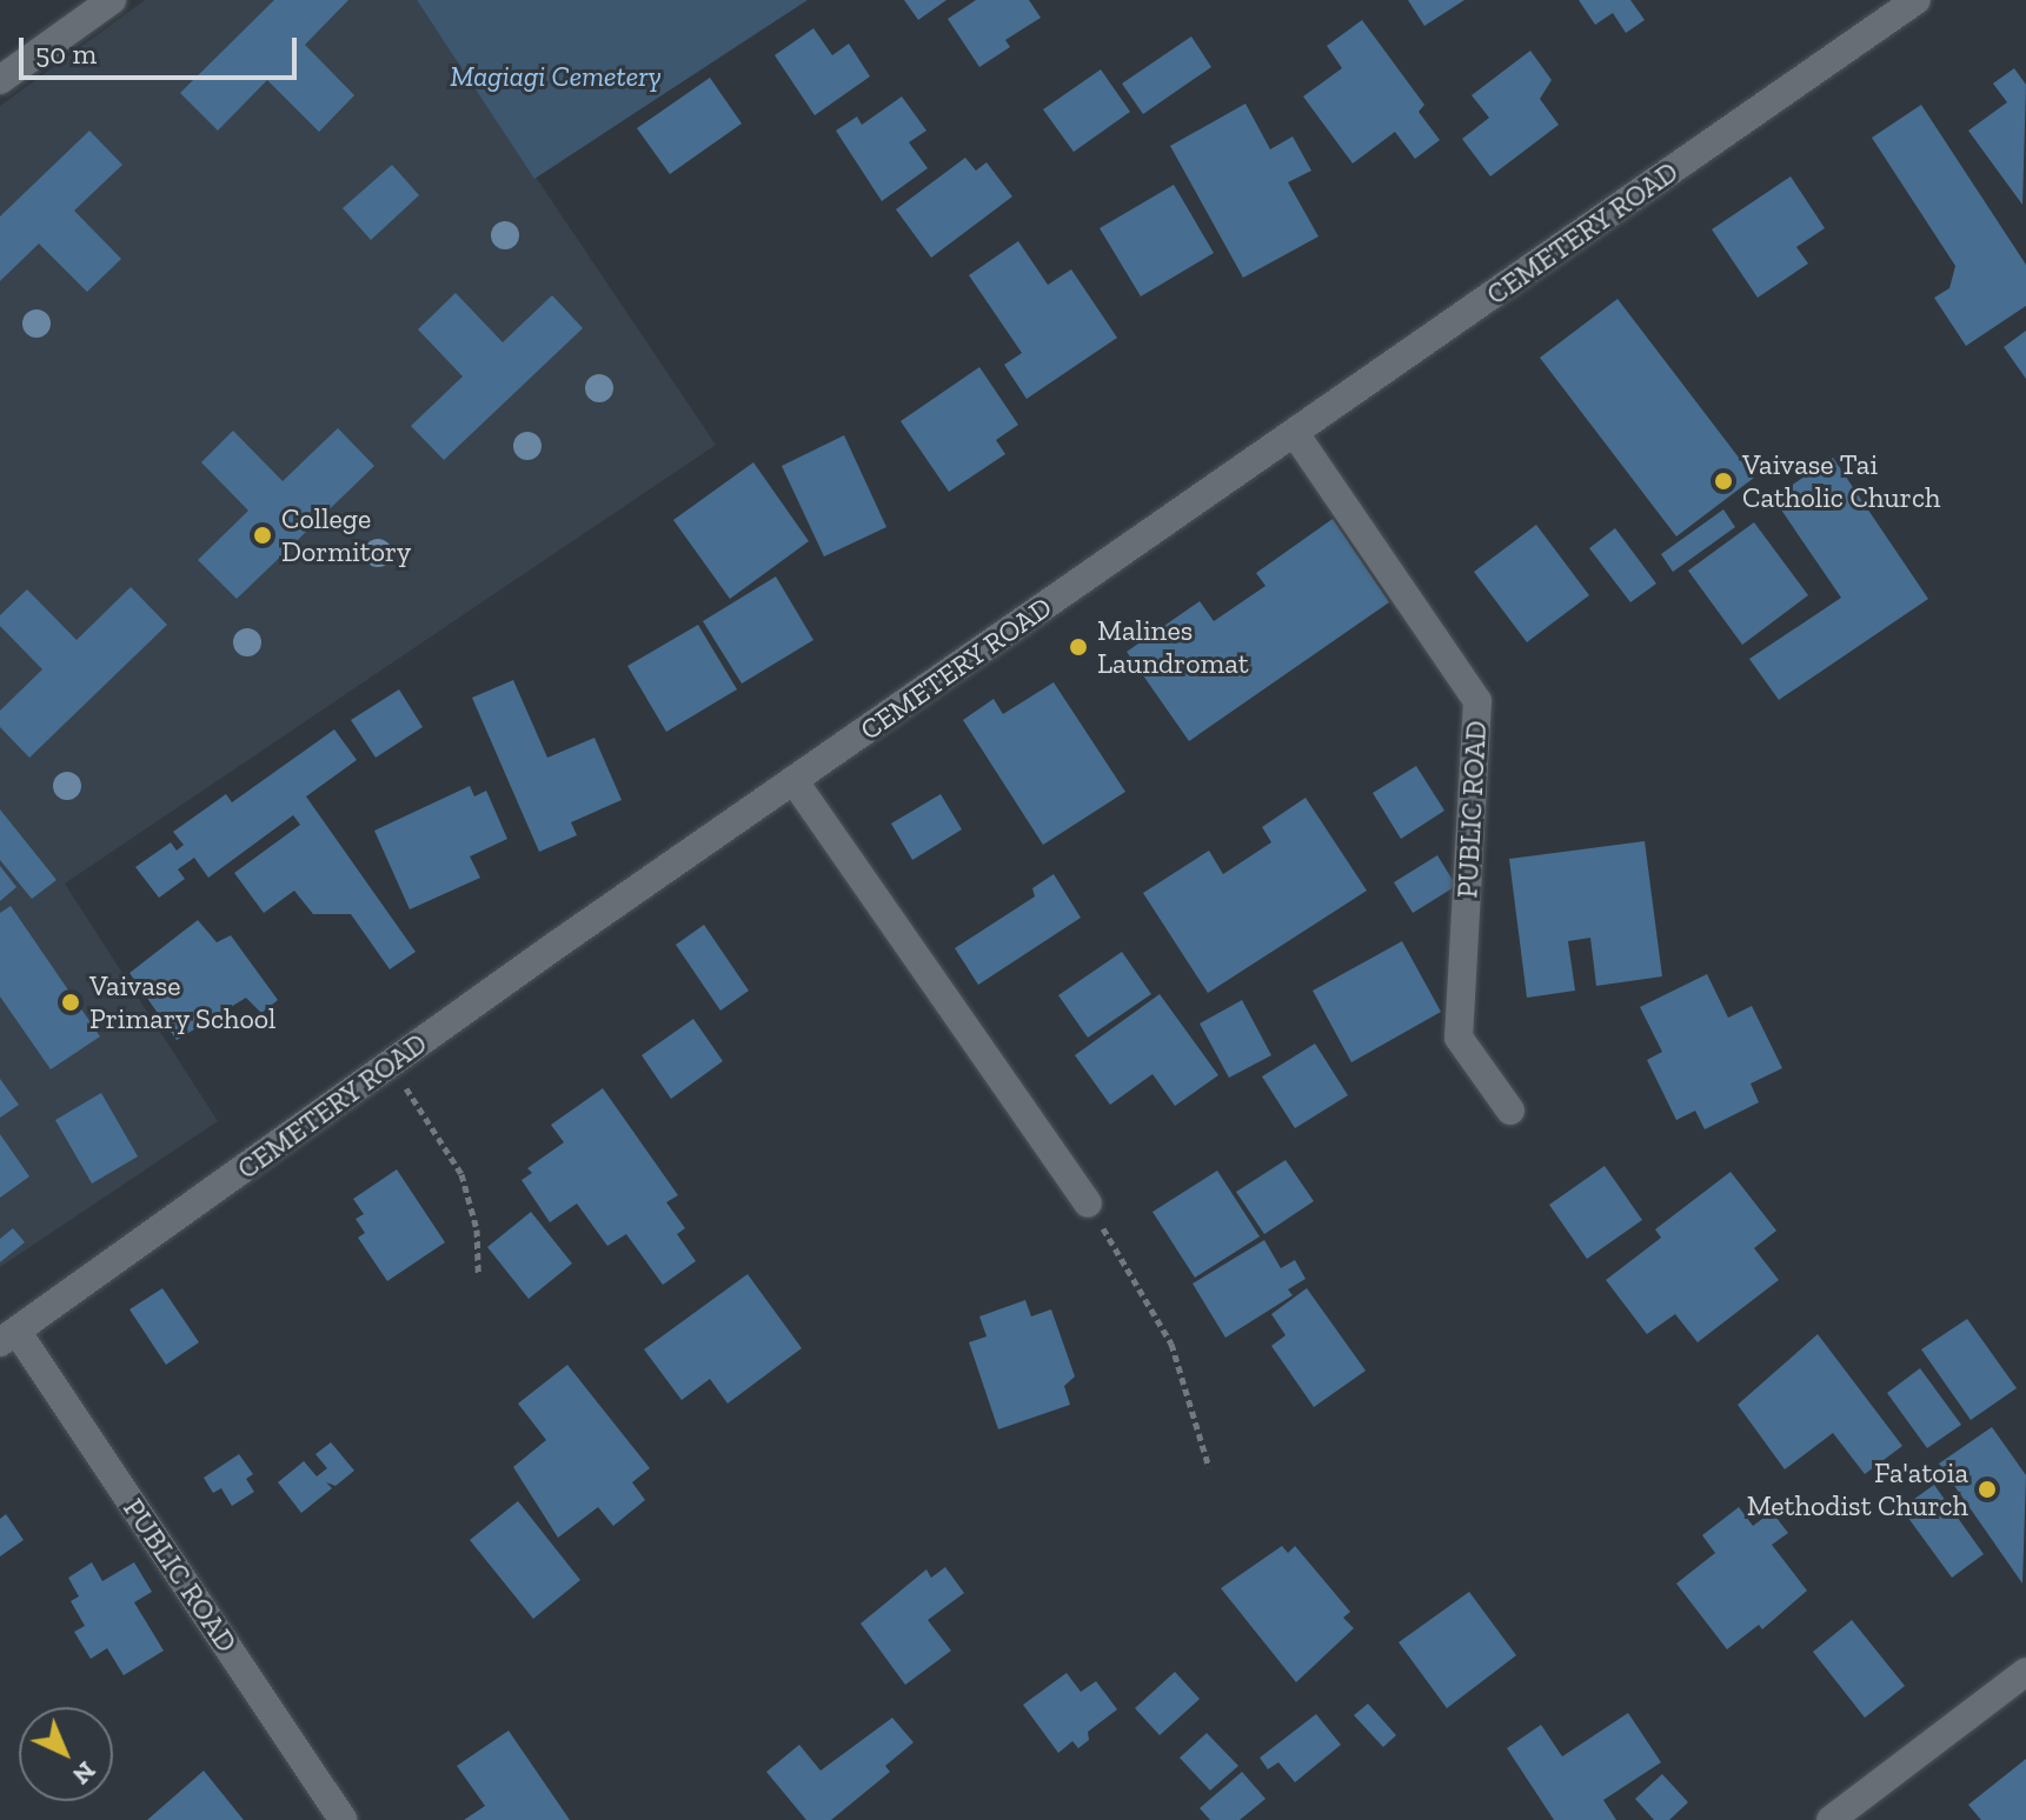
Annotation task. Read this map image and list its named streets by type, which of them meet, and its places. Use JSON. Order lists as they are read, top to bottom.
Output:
{
  "streets": {
    "street": ["CEMETERY ROAD", "PUBLIC ROAD"]
  },
  "crossings": [
    ["CEMETERY ROAD", "PUBLIC ROAD"]
  ],
  "parks": ["Magiagi Cemetery"],
  "places": [
    "Vaivase Tai Catholic Church",
    "College Dormitory",
    "Malines Laundromat",
    "Vaivase Primary School",
    "Fa'atoia Methodist Church"
  ],
  "scale_bar": "50 m",
  "north": "bottom right"
}
